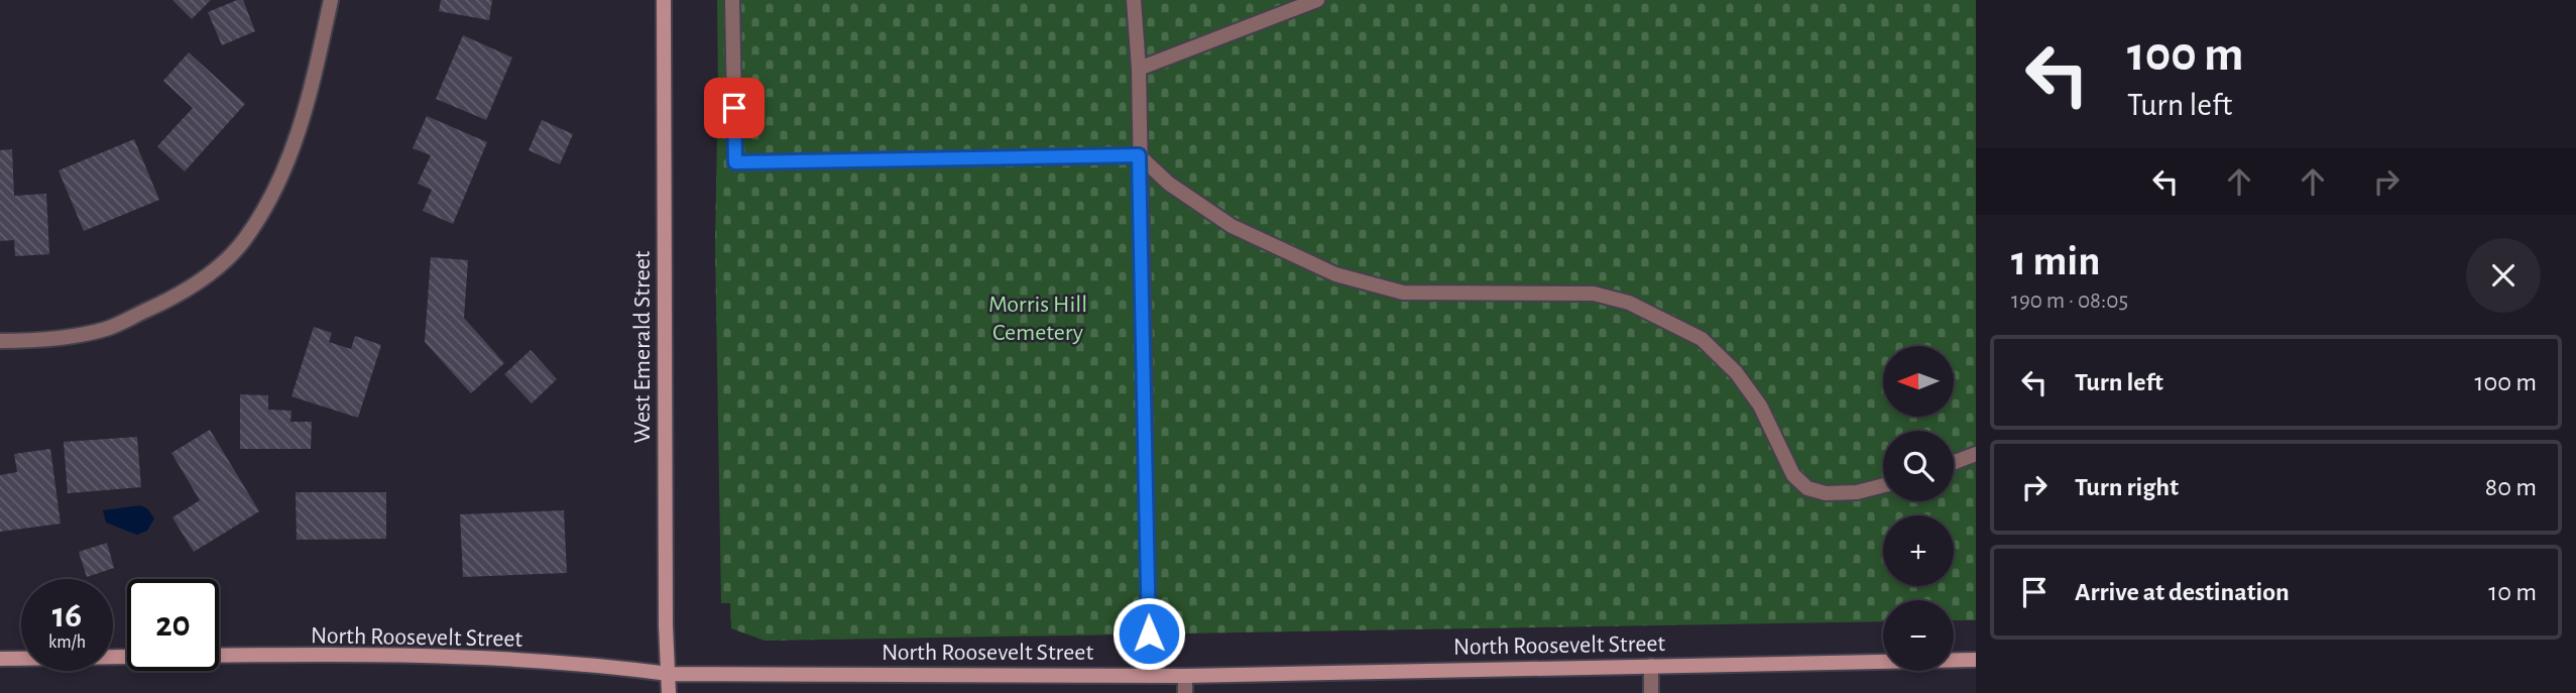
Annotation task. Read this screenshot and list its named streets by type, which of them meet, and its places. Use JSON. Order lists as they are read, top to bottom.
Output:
{
  "streets": {
    "street": ["West Emerald Street", "North Roosevelt Street"]
  },
  "crossings": [
    ["West Emerald Street", "North Roosevelt Street"]
  ],
  "parks": ["Morris Hill Cemetery"],
  "north": "left",
  "page": {
    "turn": ["100 m", "Turn left"],
    "heading": ["1 min", "190 m · 08:05"],
    "list": [
      {
        "name": "Turn left",
        "value": "100 m"
      },
      {
        "name": "Turn right",
        "value": "80 m"
      },
      {
        "name": "Arrive at destination",
        "value": "10 m"
      }
    ],
    "map_buttons": ["+", "−"],
    "speed": "16 km/h",
    "limit": "20"
  }
}
